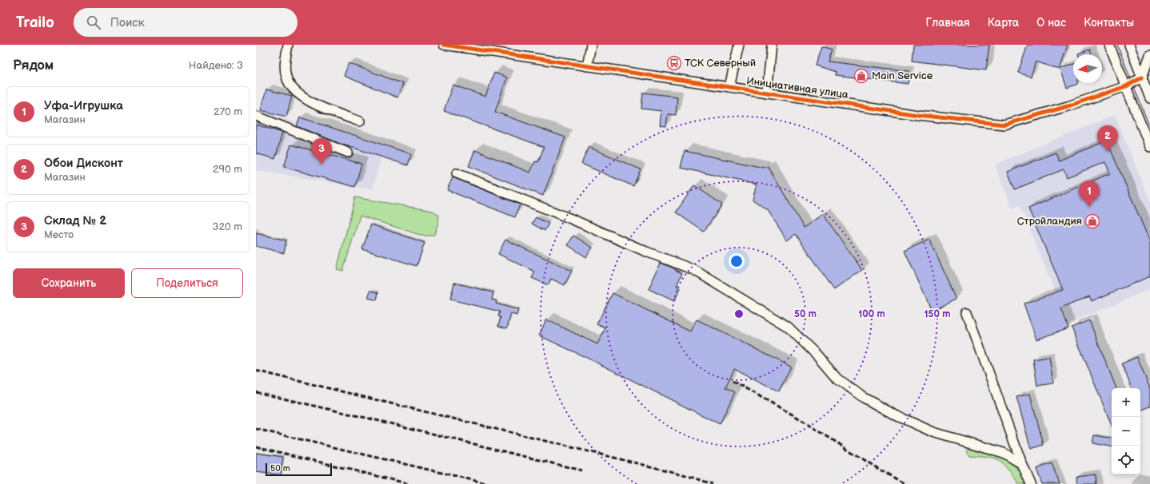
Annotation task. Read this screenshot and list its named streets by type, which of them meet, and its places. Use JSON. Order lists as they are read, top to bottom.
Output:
{
  "streets": {
    "street": ["Инициативная улица"]
  },
  "places": {
    "bus stop": ["ТСК Северный"],
    "shop": ["Main Service", "Стройландия"]
  },
  "scale_bar": "50 m",
  "north": "left",
  "page": {
    "header": "Trailo",
    "search": "Поиск",
    "nav": [
      "Главная",
      "Карта",
      "О нас",
      "Контакты"
    ],
    "heading": ["Рядом", "Найдено: 3"],
    "list": [
      {
        "mark": "1",
        "name": "Уфа-Игрушка",
        "note": "Магазин",
        "value": "270 m"
      },
      {
        "mark": "2",
        "name": "Обои Дисконт",
        "note": "Магазин",
        "value": "290 m"
      },
      {
        "mark": "3",
        "name": "Склад № 2",
        "note": "Место",
        "value": "320 m"
      }
    ],
    "pins": ["2", "3", "1"],
    "buttons": ["Сохранить", "Поделиться"],
    "map_buttons": ["+", "−"],
    "scale": "50 m"
  },
  "rings": ["50 m", "100 m", "150 m"]
}
